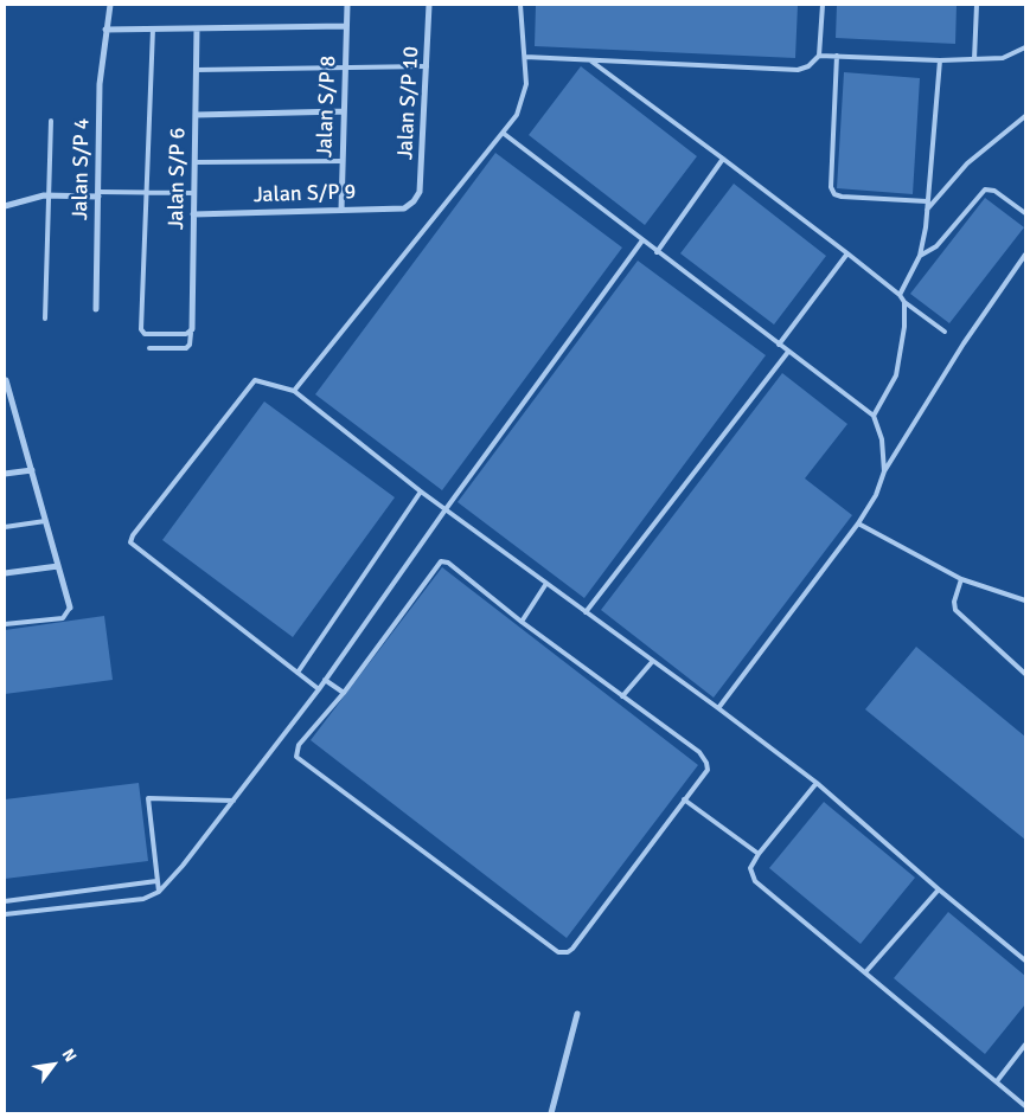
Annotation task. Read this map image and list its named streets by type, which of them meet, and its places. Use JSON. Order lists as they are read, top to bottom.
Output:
{
  "streets": {
    "street": [
      "Jalan S/P 10",
      "Jalan S/P 8",
      "Jalan S/P 4",
      "Jalan S/P 6",
      "Jalan S/P 9"
    ]
  },
  "crossings": [
    ["Jalan S/P 10", "Jalan S/P 9"],
    ["Jalan S/P 8", "Jalan S/P 9"],
    ["Jalan S/P 6", "Jalan S/P 9"]
  ],
  "north": "top right"
}
